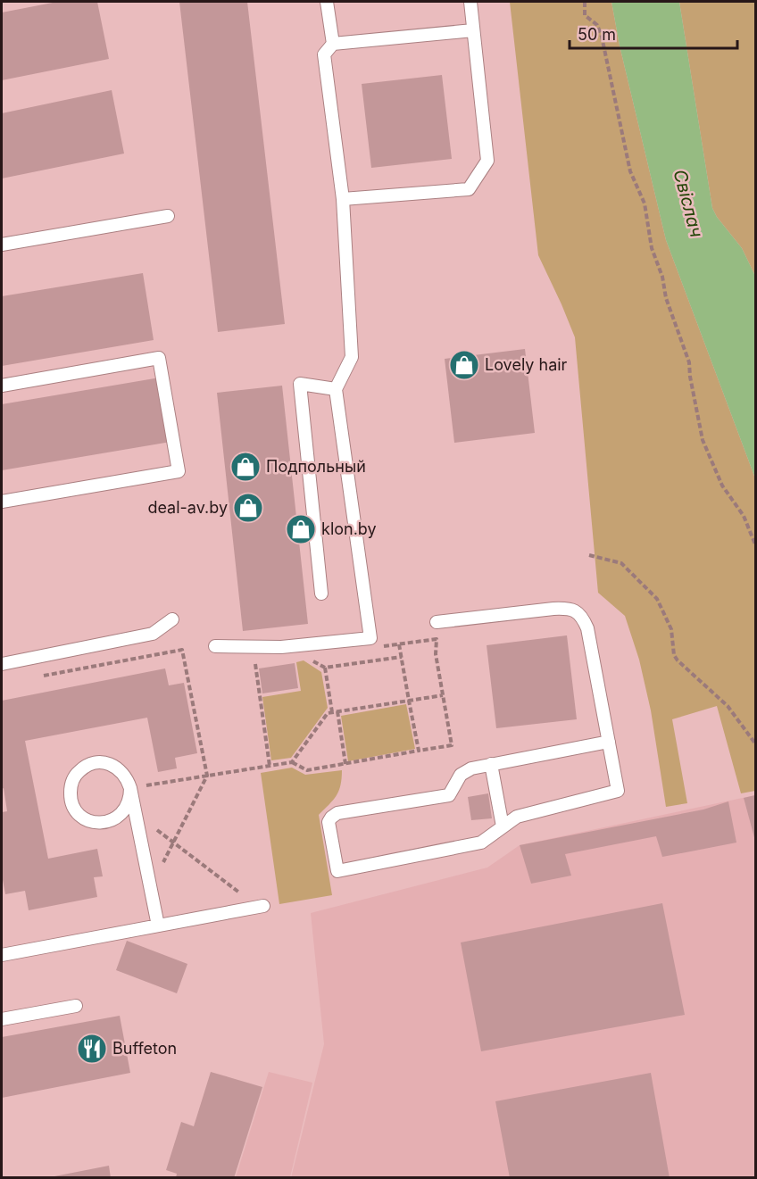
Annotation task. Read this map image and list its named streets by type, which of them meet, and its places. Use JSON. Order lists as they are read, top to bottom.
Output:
{
  "water": ["Свіслач"],
  "places": {
    "shop": [
      "Lovely hair",
      "Подпольный",
      "deal-av.by",
      "klon.by"
    ],
    "restaurant": ["Buffeton"]
  },
  "scale_bar": "50 m"
}
